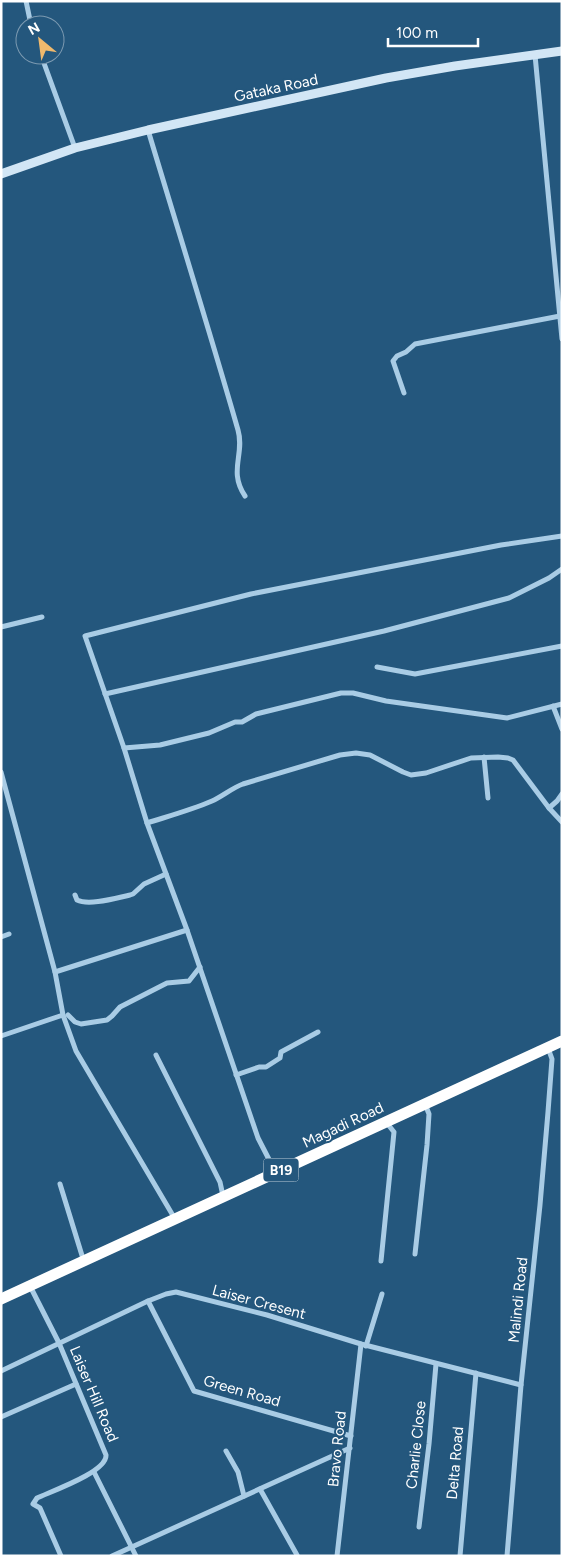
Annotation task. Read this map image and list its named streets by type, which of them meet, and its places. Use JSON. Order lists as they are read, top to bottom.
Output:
{
  "streets": {
    "highway": ["Magadi Road", "B19"],
    "street": [
      "Gataka Road",
      "Malindi Road",
      "Laiser Cresent",
      "Green Road",
      "Laiser Hill Road",
      "Charlie Close",
      "Bravo Road",
      "Delta Road"
    ]
  },
  "crossings": [
    ["Magadi Road", "Malindi Road"],
    ["Magadi Road", "Laiser Hill Road"],
    ["Malindi Road", "Laiser Cresent"],
    ["Laiser Cresent", "Green Road"],
    ["Laiser Cresent", "Laiser Hill Road"],
    ["Laiser Cresent", "Charlie Close"],
    ["Laiser Cresent", "Bravo Road"],
    ["Laiser Cresent", "Delta Road"],
    ["Green Road", "Bravo Road"]
  ],
  "scale_bar": "100 m",
  "north": "top left"
}
